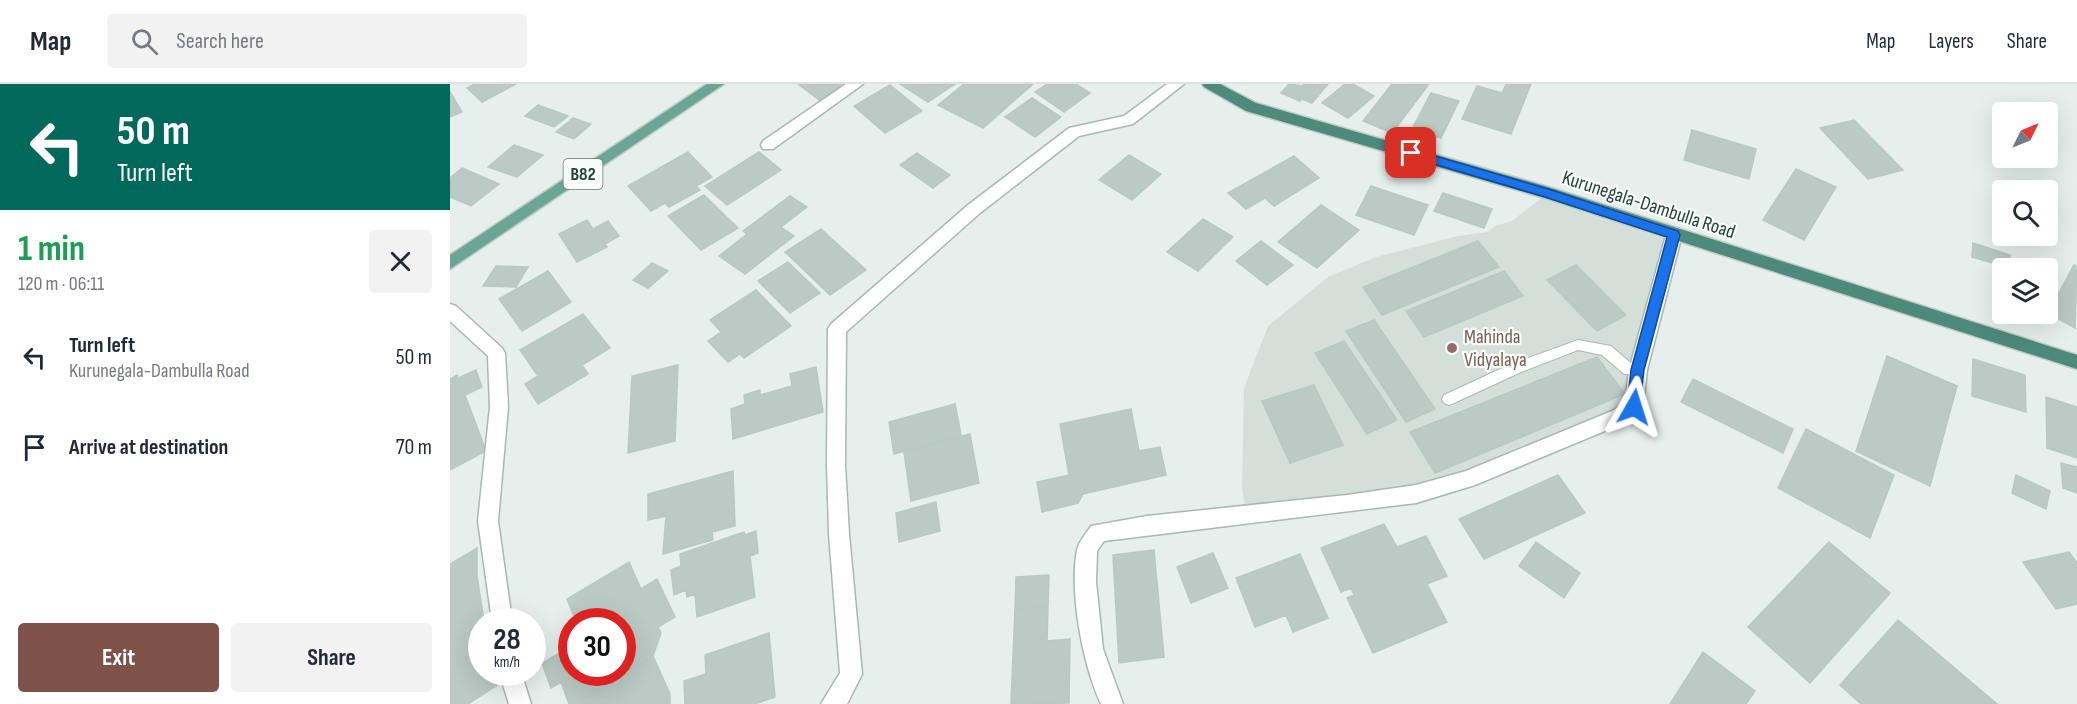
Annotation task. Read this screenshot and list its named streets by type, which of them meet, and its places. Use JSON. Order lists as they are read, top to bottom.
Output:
{
  "streets": {
    "highway": ["Kurunegala-Dambulla Road"],
    "main road": ["B82"]
  },
  "places": ["Mahinda Vidyalaya"],
  "north": "top right",
  "page": {
    "header": "Map",
    "search": "Search here",
    "nav": ["Map", "Layers", "Share"],
    "turn": ["50 m", "Turn left"],
    "heading": ["1 min", "120 m · 06:11"],
    "list": [
      {
        "name": "Turn left",
        "note": "Kurunegala-Dambulla Road",
        "value": "50 m"
      },
      {
        "name": "Arrive at destination",
        "value": "70 m"
      }
    ],
    "speed": "28 km/h",
    "limit": "30",
    "buttons": ["Exit", "Share"]
  }
}
